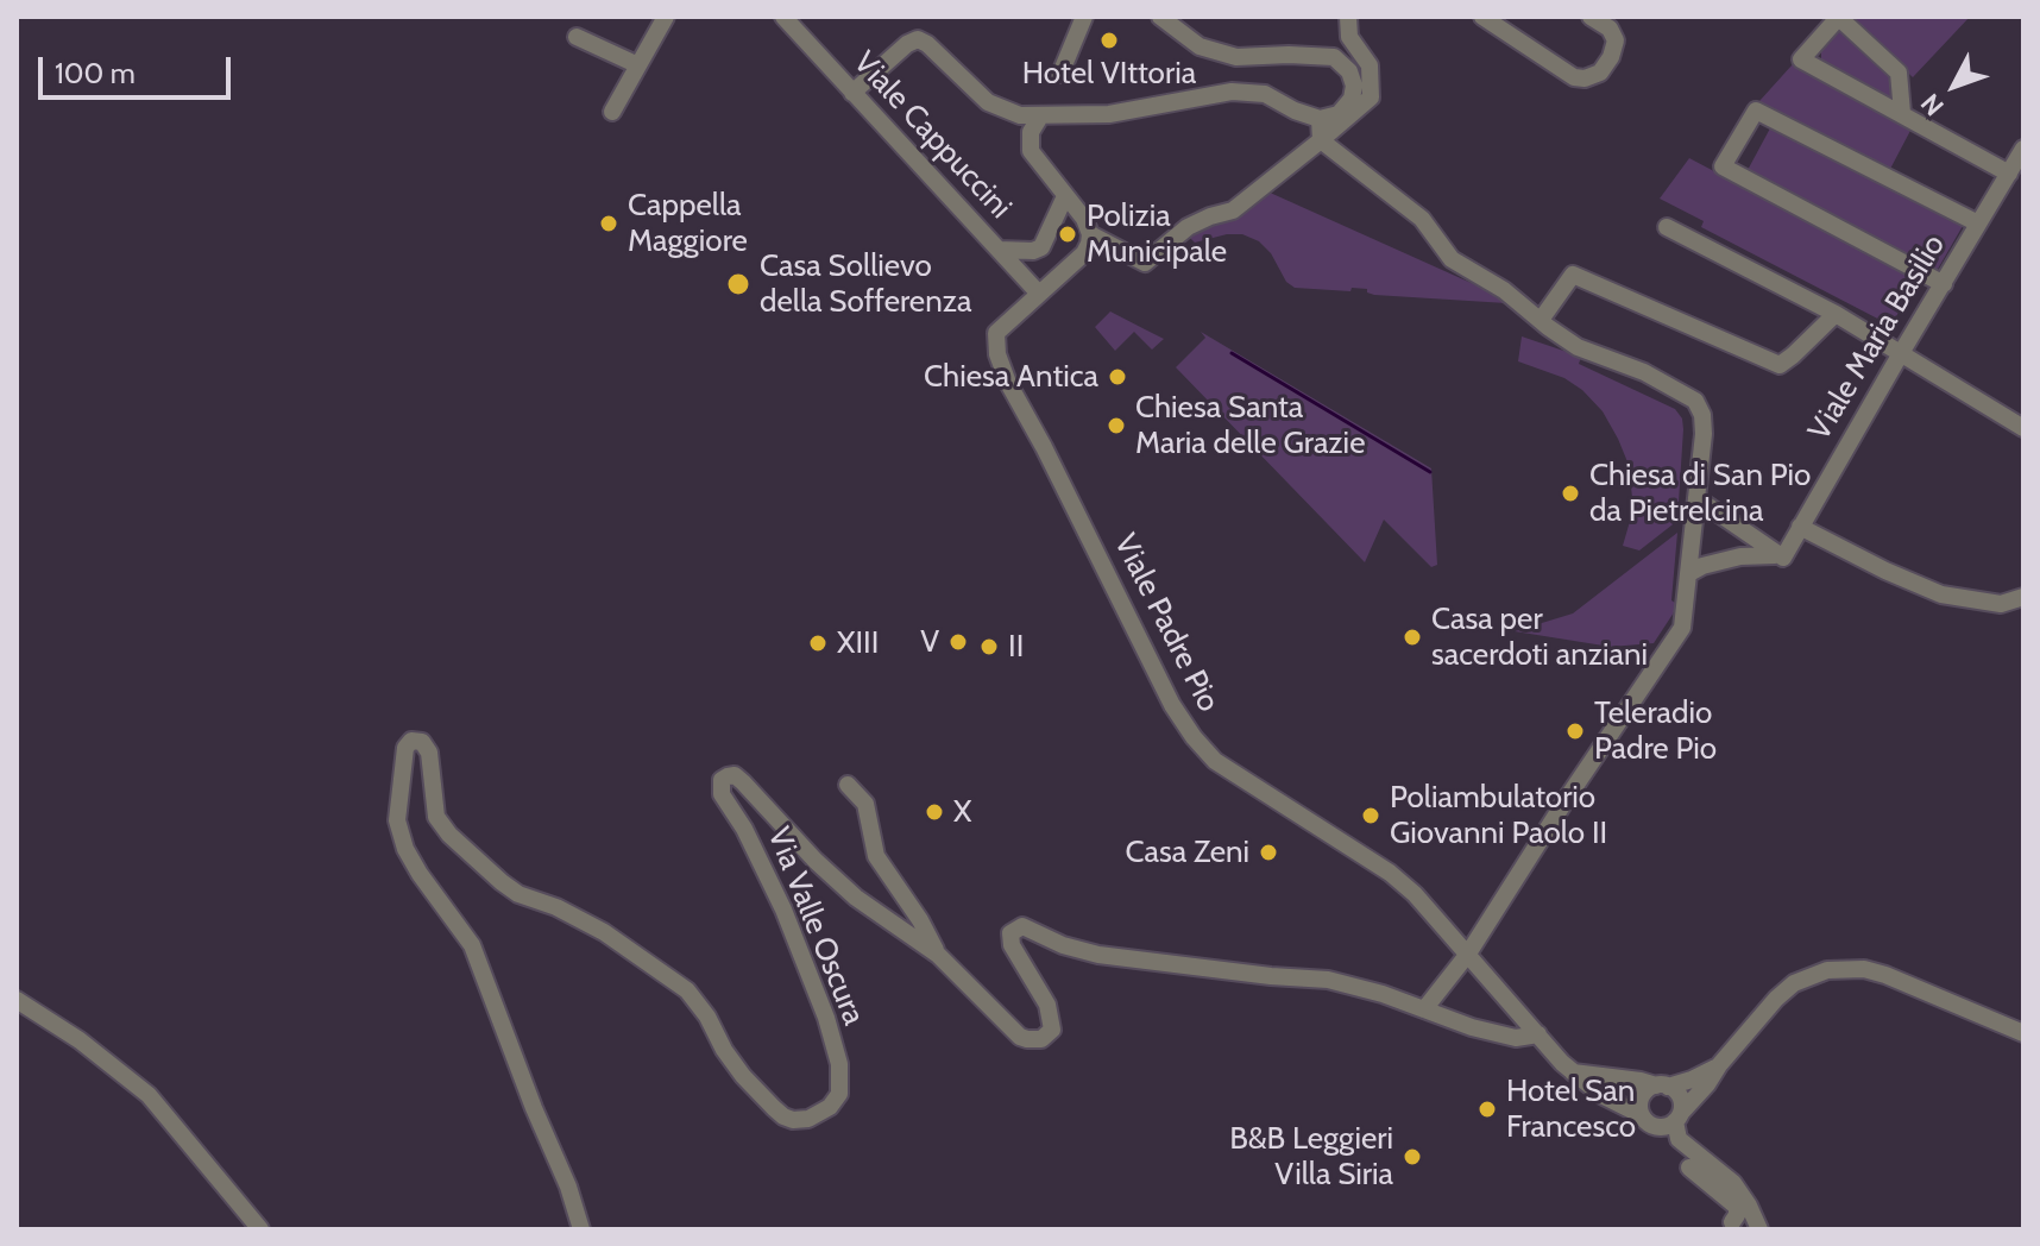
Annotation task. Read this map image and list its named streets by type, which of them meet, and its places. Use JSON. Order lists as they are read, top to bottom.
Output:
{
  "streets": {
    "street": [
      "Viale Cappuccini",
      "Viale Maria Basilio",
      "Viale Padre Pio",
      "Via Valle Oscura"
    ]
  },
  "crossings": [
    ["Viale Cappuccini", "Viale Padre Pio"],
    ["Viale Padre Pio", "Via Valle Oscura"]
  ],
  "places": [
    "Hotel VIttoria",
    "Cappella Maggiore",
    "Polizia Municipale",
    "Casa Sollievo della Sofferenza",
    "Chiesa Antica",
    "Chiesa Santa Maria delle Grazie",
    "Chiesa di San Pio da Pietrelcina",
    "Casa per sacerdoti anziani",
    "V",
    "XIII",
    "II",
    "Teleradio Padre Pio",
    "X",
    "Poliambulatorio Giovanni Paolo II",
    "Casa Zeni",
    "Hotel San Francesco",
    "B&B Leggieri Villa Siria"
  ],
  "scale_bar": "100 m",
  "north": "bottom left"
}
